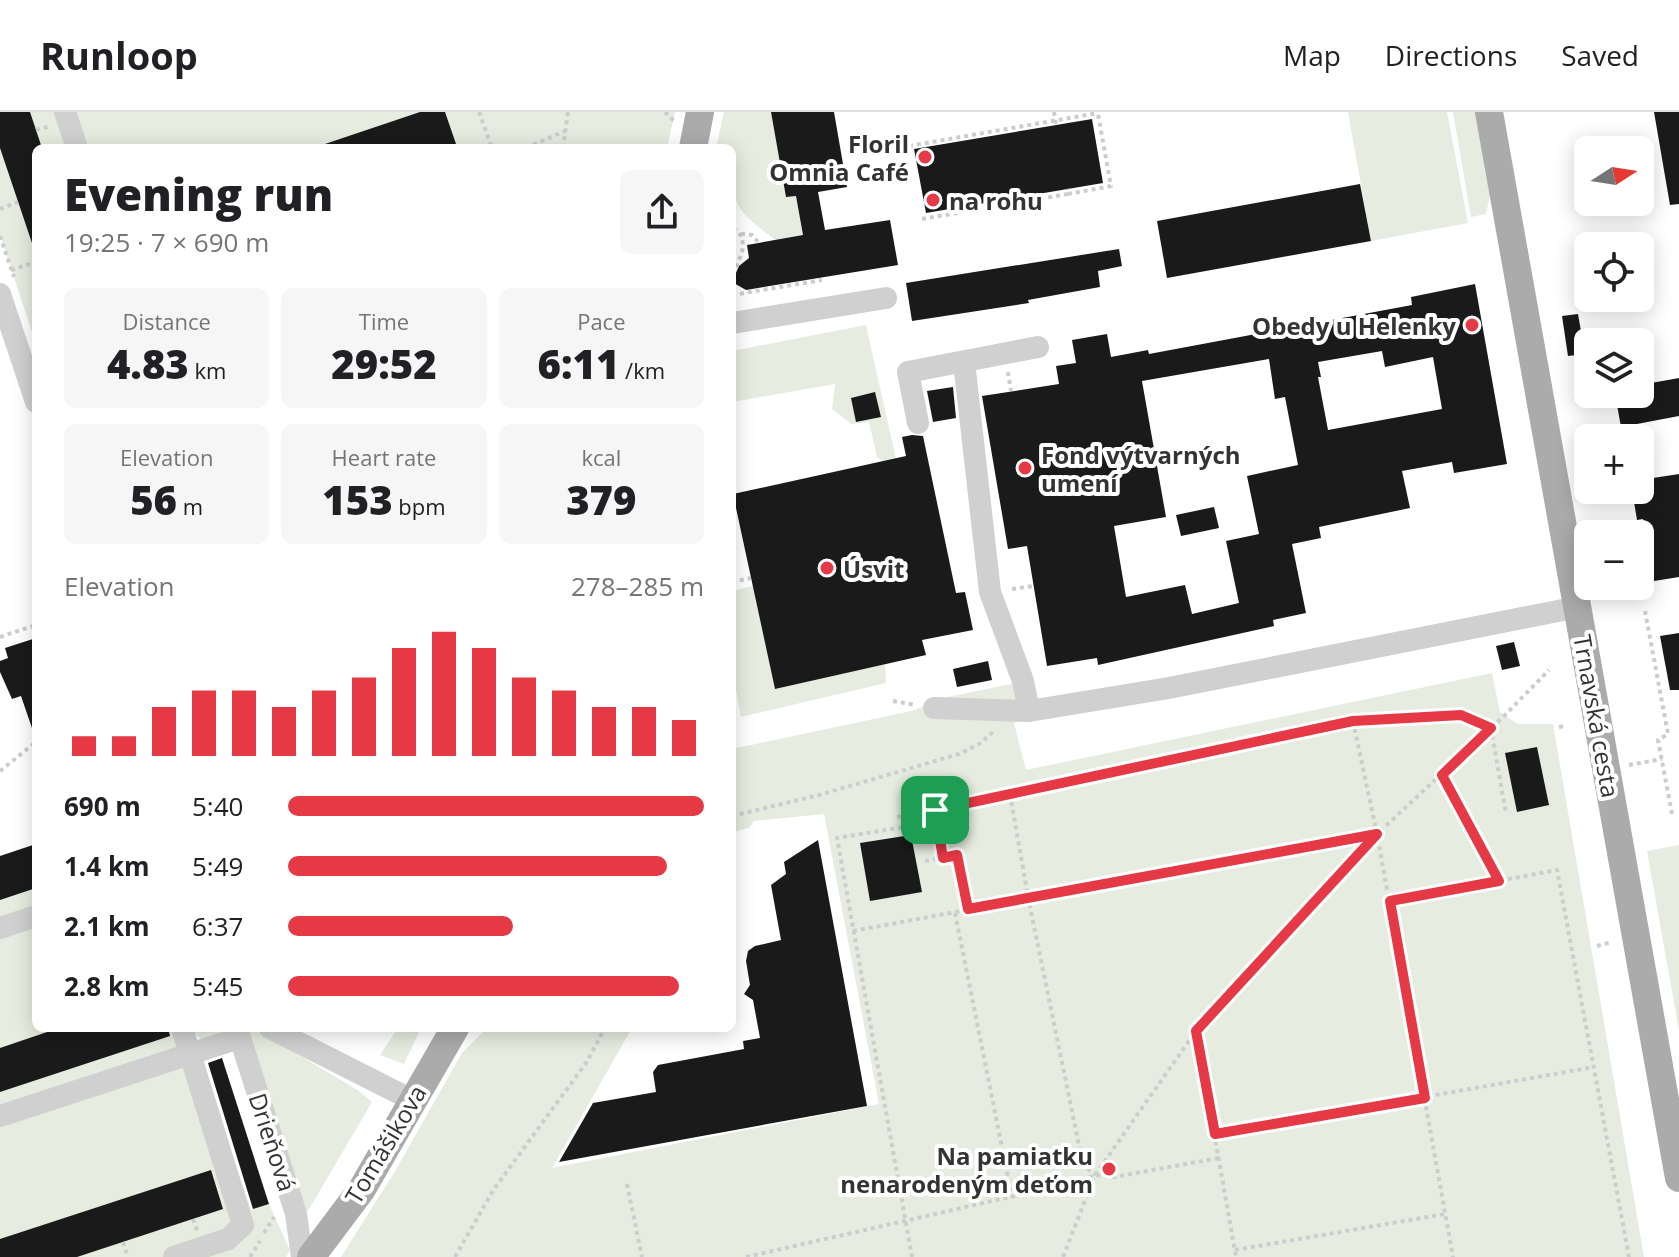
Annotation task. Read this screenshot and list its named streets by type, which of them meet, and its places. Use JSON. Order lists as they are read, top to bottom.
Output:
{
  "streets": {
    "main road": ["Trnavská cesta", "Tomášikova"],
    "street": ["Drieňová"]
  },
  "places": [
    "Floril Omnia Café",
    "na rohu",
    "Obedy u Helenky",
    "Fond výtvarných umení",
    "Úsvit",
    "Na pamiatku nenarodeným deťom"
  ],
  "north": "right",
  "page": {
    "header": "Runloop",
    "nav": ["Map", "Directions", "Saved"],
    "map_buttons": ["+", "−"],
    "heading": ["Evening run", "19:25 · 7 × 690 m"],
    "stats": [
      ["Distance", "4.83 km"],
      ["Time", "29:52"],
      ["Pace", "6:11 /km"],
      ["Elevation", "56 m"],
      ["Heart rate", "153 bpm"],
      ["kcal", "379"]
    ],
    "chart": ["Elevation", "278–285 m"],
    "list": [
      {
        "name": "690 m",
        "note": "5:40"
      },
      {
        "name": "1.4 km",
        "note": "5:49"
      },
      {
        "name": "2.1 km",
        "note": "6:37"
      },
      {
        "name": "2.8 km",
        "note": "5:45"
      }
    ]
  }
}
